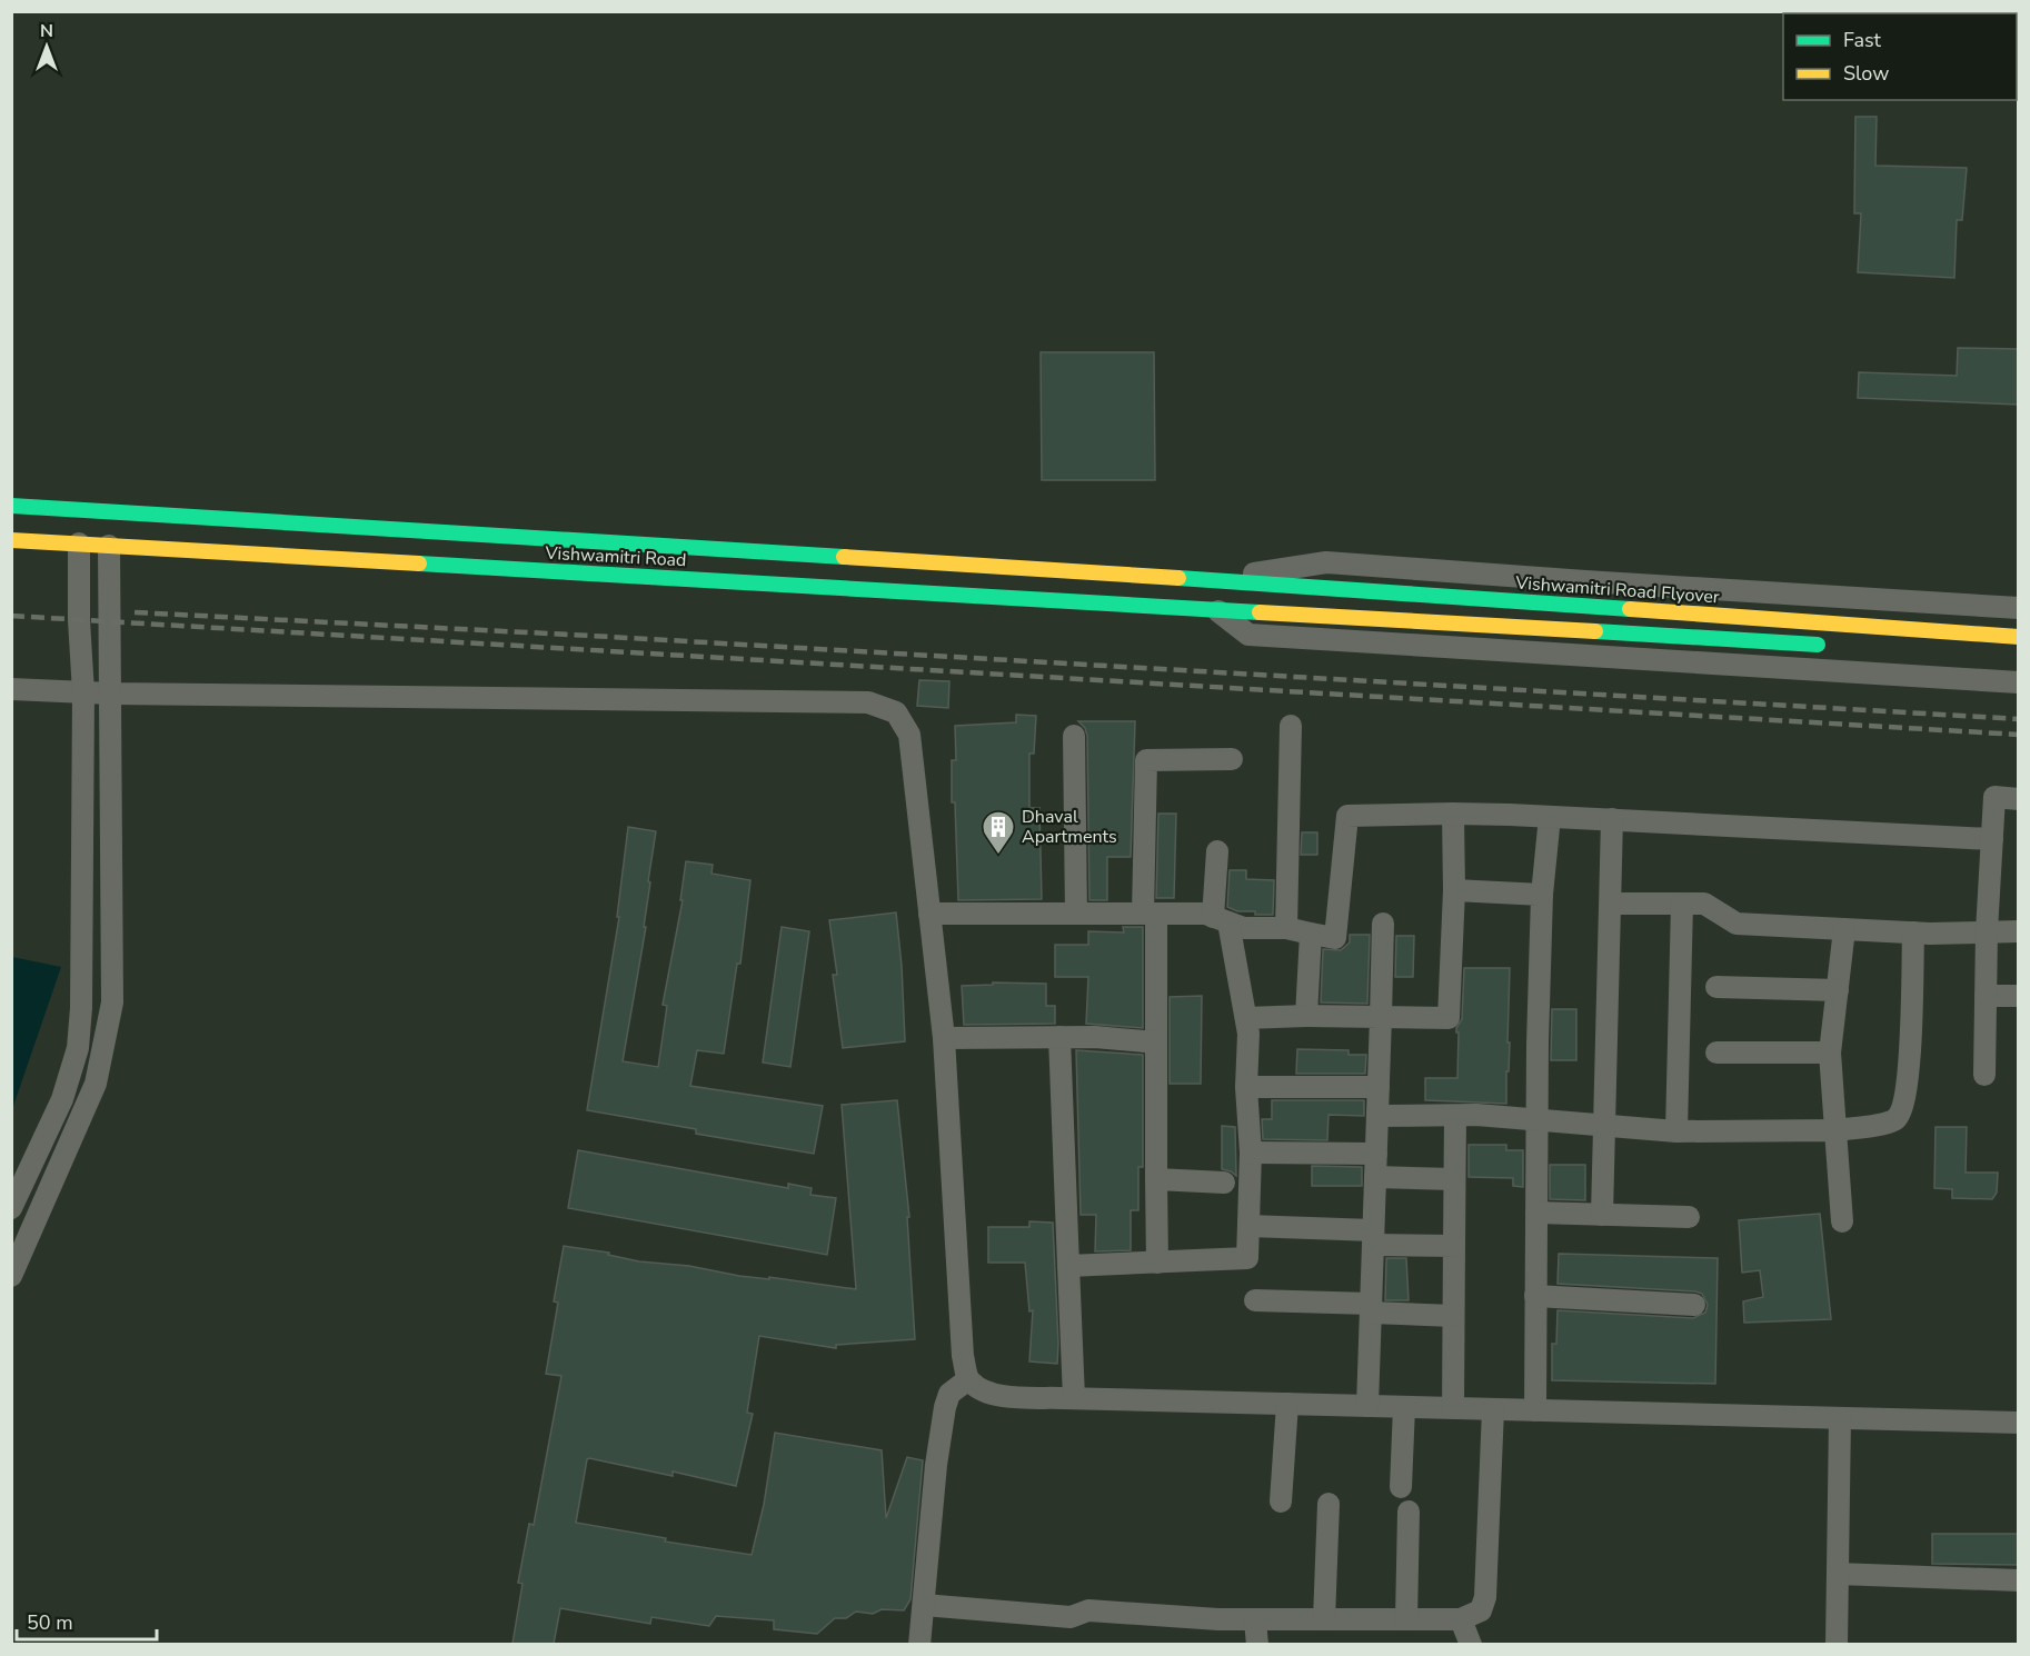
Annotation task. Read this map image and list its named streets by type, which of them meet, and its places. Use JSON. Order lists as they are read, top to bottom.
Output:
{
  "streets": {
    "main road": ["Vishwamitri Road", "Vishwamitri Road Flyover"]
  },
  "crossings": [
    ["Vishwamitri Road", "Vishwamitri Road Flyover"]
  ],
  "places": {
    "building": ["Dhaval Apartments"]
  },
  "legend": ["Fast", "Slow"],
  "scale_bar": "50 m",
  "north": "top"
}
